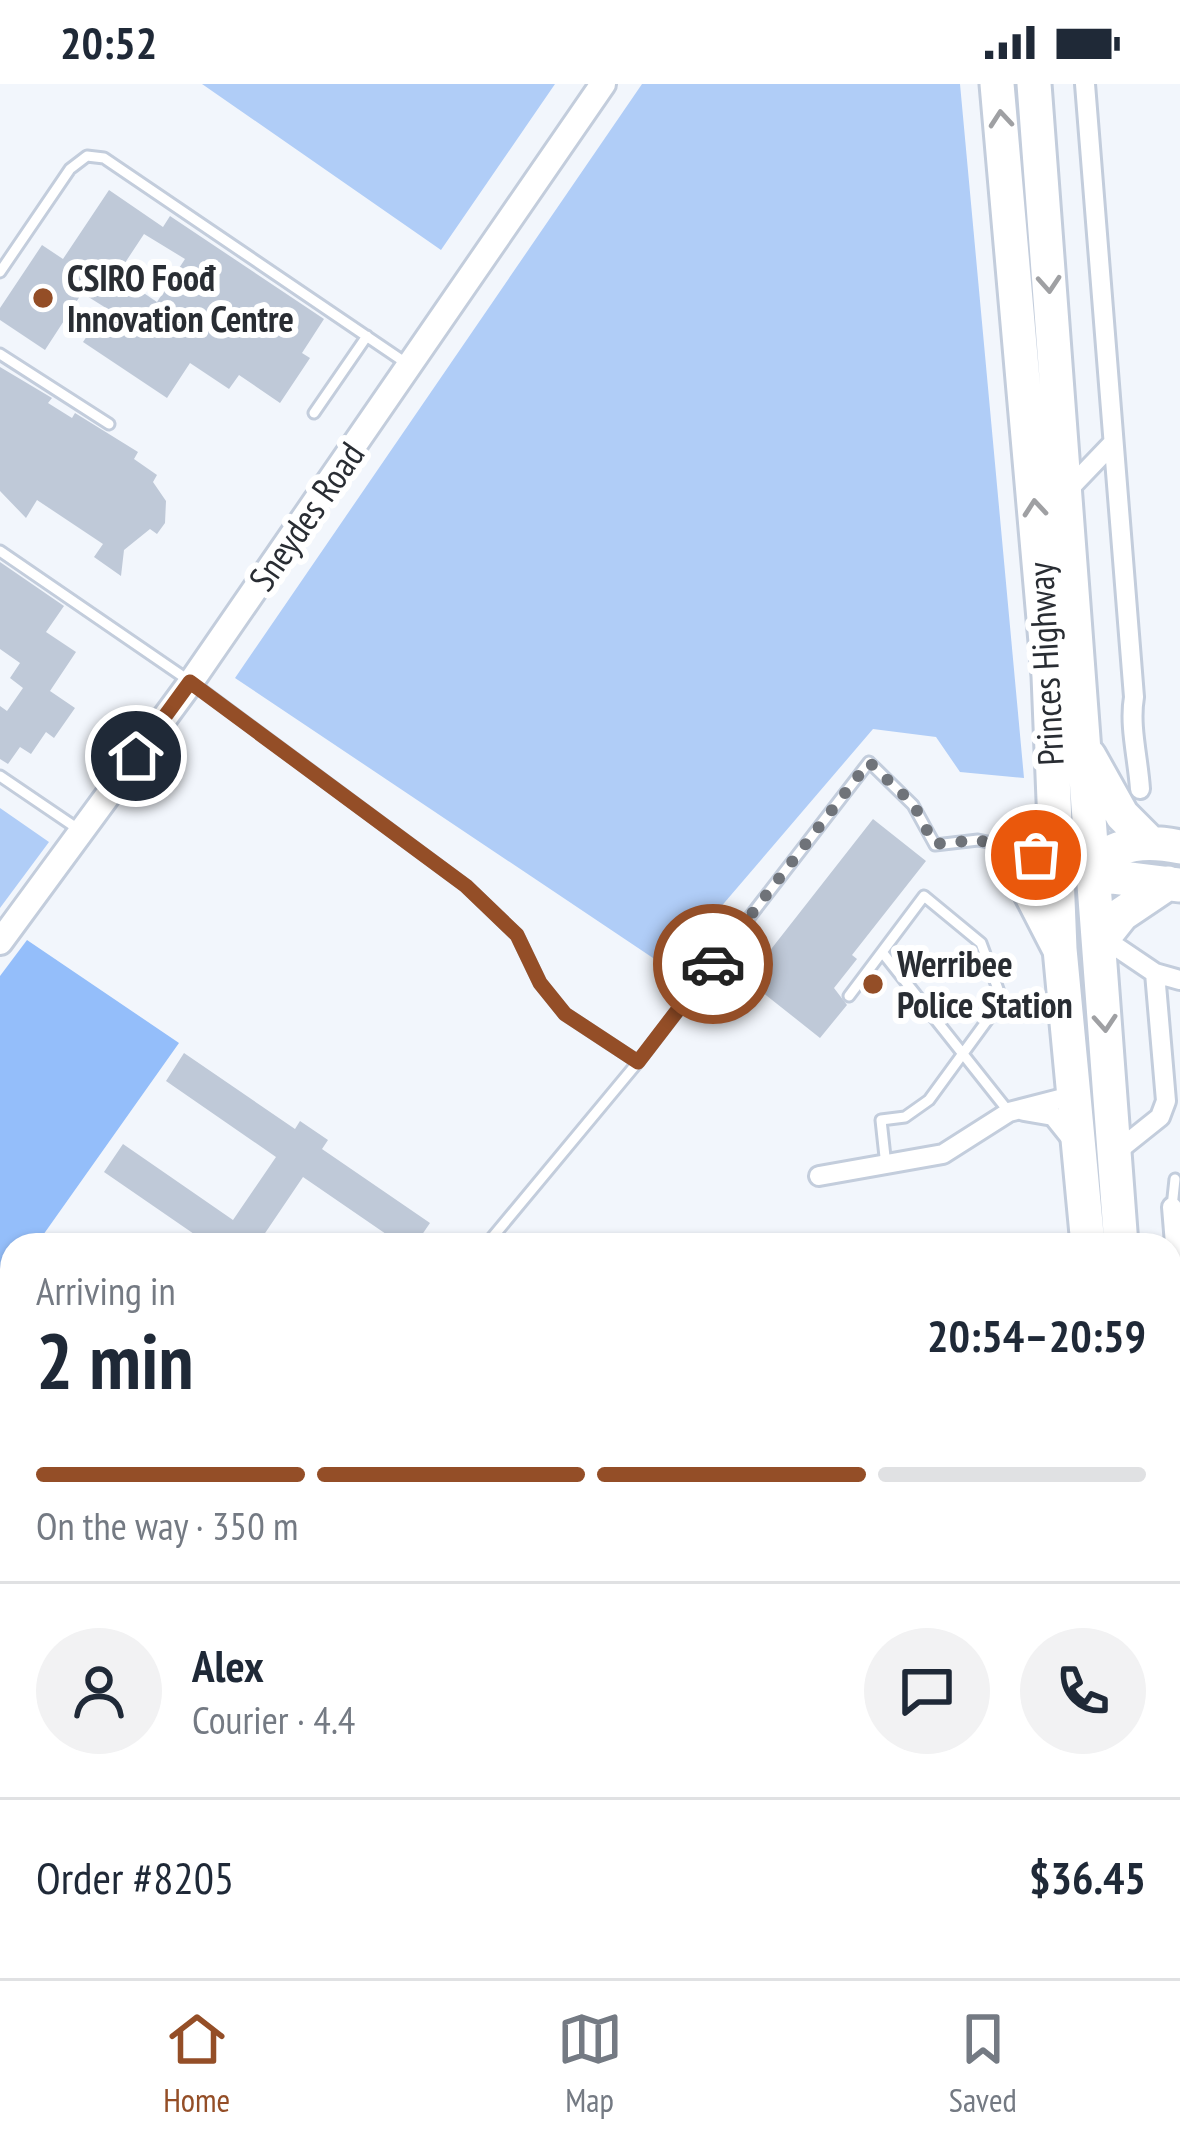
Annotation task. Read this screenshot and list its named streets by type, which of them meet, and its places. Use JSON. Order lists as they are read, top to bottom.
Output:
{
  "streets": {
    "highway": ["Princes Highway"],
    "main road": ["Sneydes Road"]
  },
  "places": ["CSIRO Foođ Innovation Centre", "Werribee Police Station"],
  "page": {
    "status": "20:52",
    "heading": ["2 min", "Arriving in", "20:54–20:59"],
    "panel": [
      "Alex",
      "Courier · 4.4",
      "Order #8205",
      "$36.45"
    ],
    "bar": "On the way · 350 m",
    "tabs": ["Home", "Map", "Saved"]
  }
}
